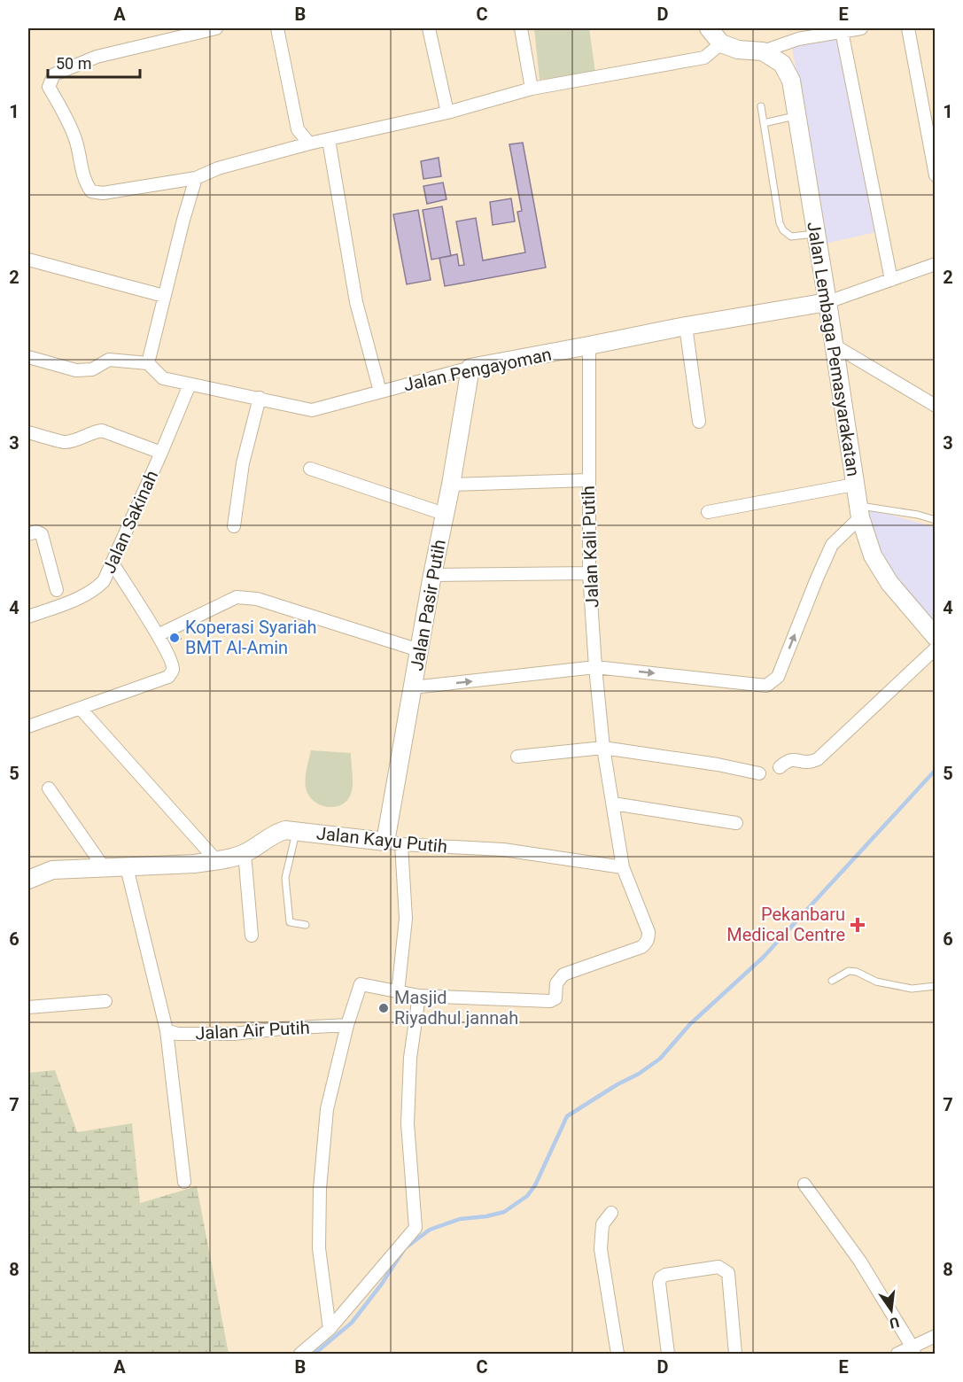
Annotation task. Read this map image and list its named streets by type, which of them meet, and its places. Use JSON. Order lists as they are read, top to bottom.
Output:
{
  "streets": {
    "street": [
      "Jalan Lembaga Pemasyarakatan",
      "Jalan Pengayoman",
      "Jalan Sakinah",
      "Jalan Kali Putih",
      "Jalan Pasir Putih",
      "Jalan Kayu Putih",
      "Jalan Air Putih"
    ]
  },
  "crossings": [
    ["Jalan Lembaga Pemasyarakatan", "Jalan Pengayoman"],
    ["Jalan Pengayoman", "Jalan Kali Putih"],
    ["Jalan Pengayoman", "Jalan Pasir Putih"],
    ["Jalan Pasir Putih", "Jalan Kayu Putih"]
  ],
  "places": {
    "other": ["Koperasi Syariah BMT Al-Amin", "Masjid Riyadhul jannah"],
    "health": ["Pekanbaru Medical Centre"]
  },
  "scale_bar": "50 m",
  "north": "bottom",
  "grid": {
    "columns": [
      "A",
      "B",
      "C",
      "D",
      "E"
    ],
    "rows": [
      "1",
      "2",
      "3",
      "4",
      "5",
      "6",
      "7",
      "8"
    ]
  }
}
